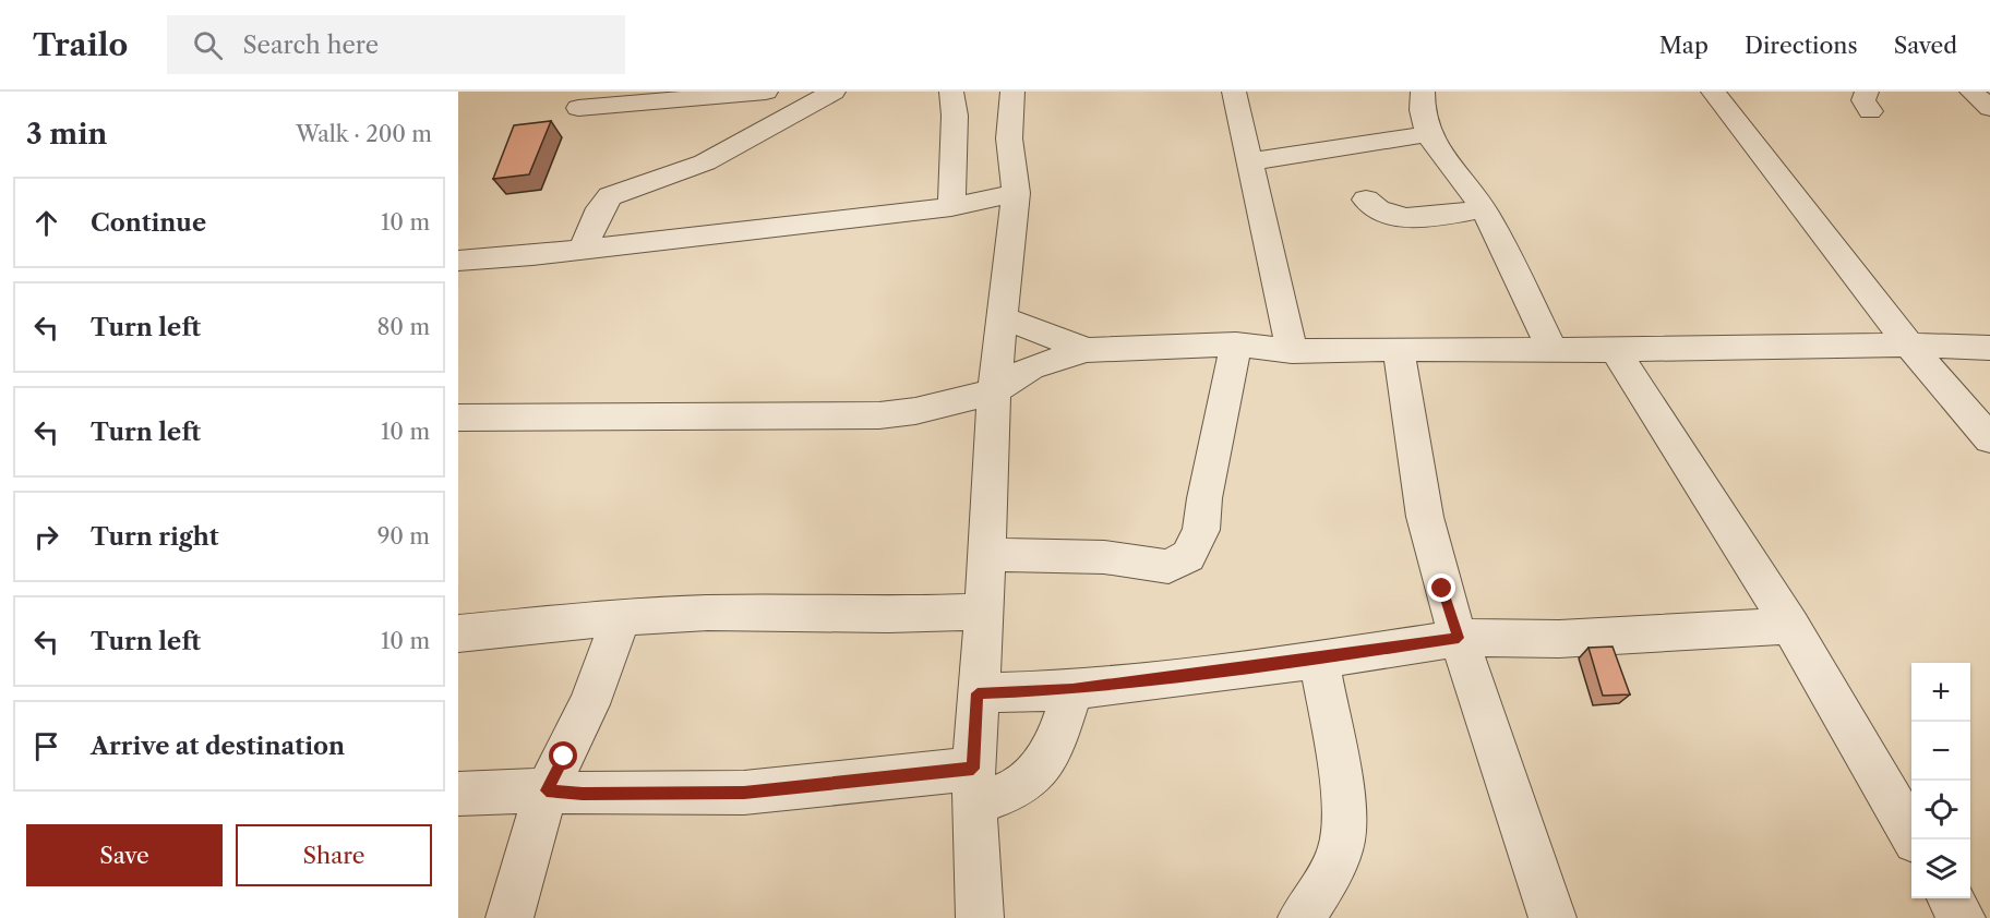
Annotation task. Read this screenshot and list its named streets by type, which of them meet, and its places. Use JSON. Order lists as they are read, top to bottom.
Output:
{
  "page": {
    "header": "Trailo",
    "search": "Search here",
    "nav": ["Map", "Directions", "Saved"],
    "heading": ["3 min", "Walk · 200 m"],
    "list": [
      ["Continue", "10 m"],
      ["Turn left", "80 m"],
      ["Turn left", "10 m"],
      ["Turn right", "90 m"],
      ["Turn left", "10 m"],
      "Arrive at destination"
    ],
    "map_buttons": ["+", "−"],
    "buttons": ["Save", "Share"]
  }
}
